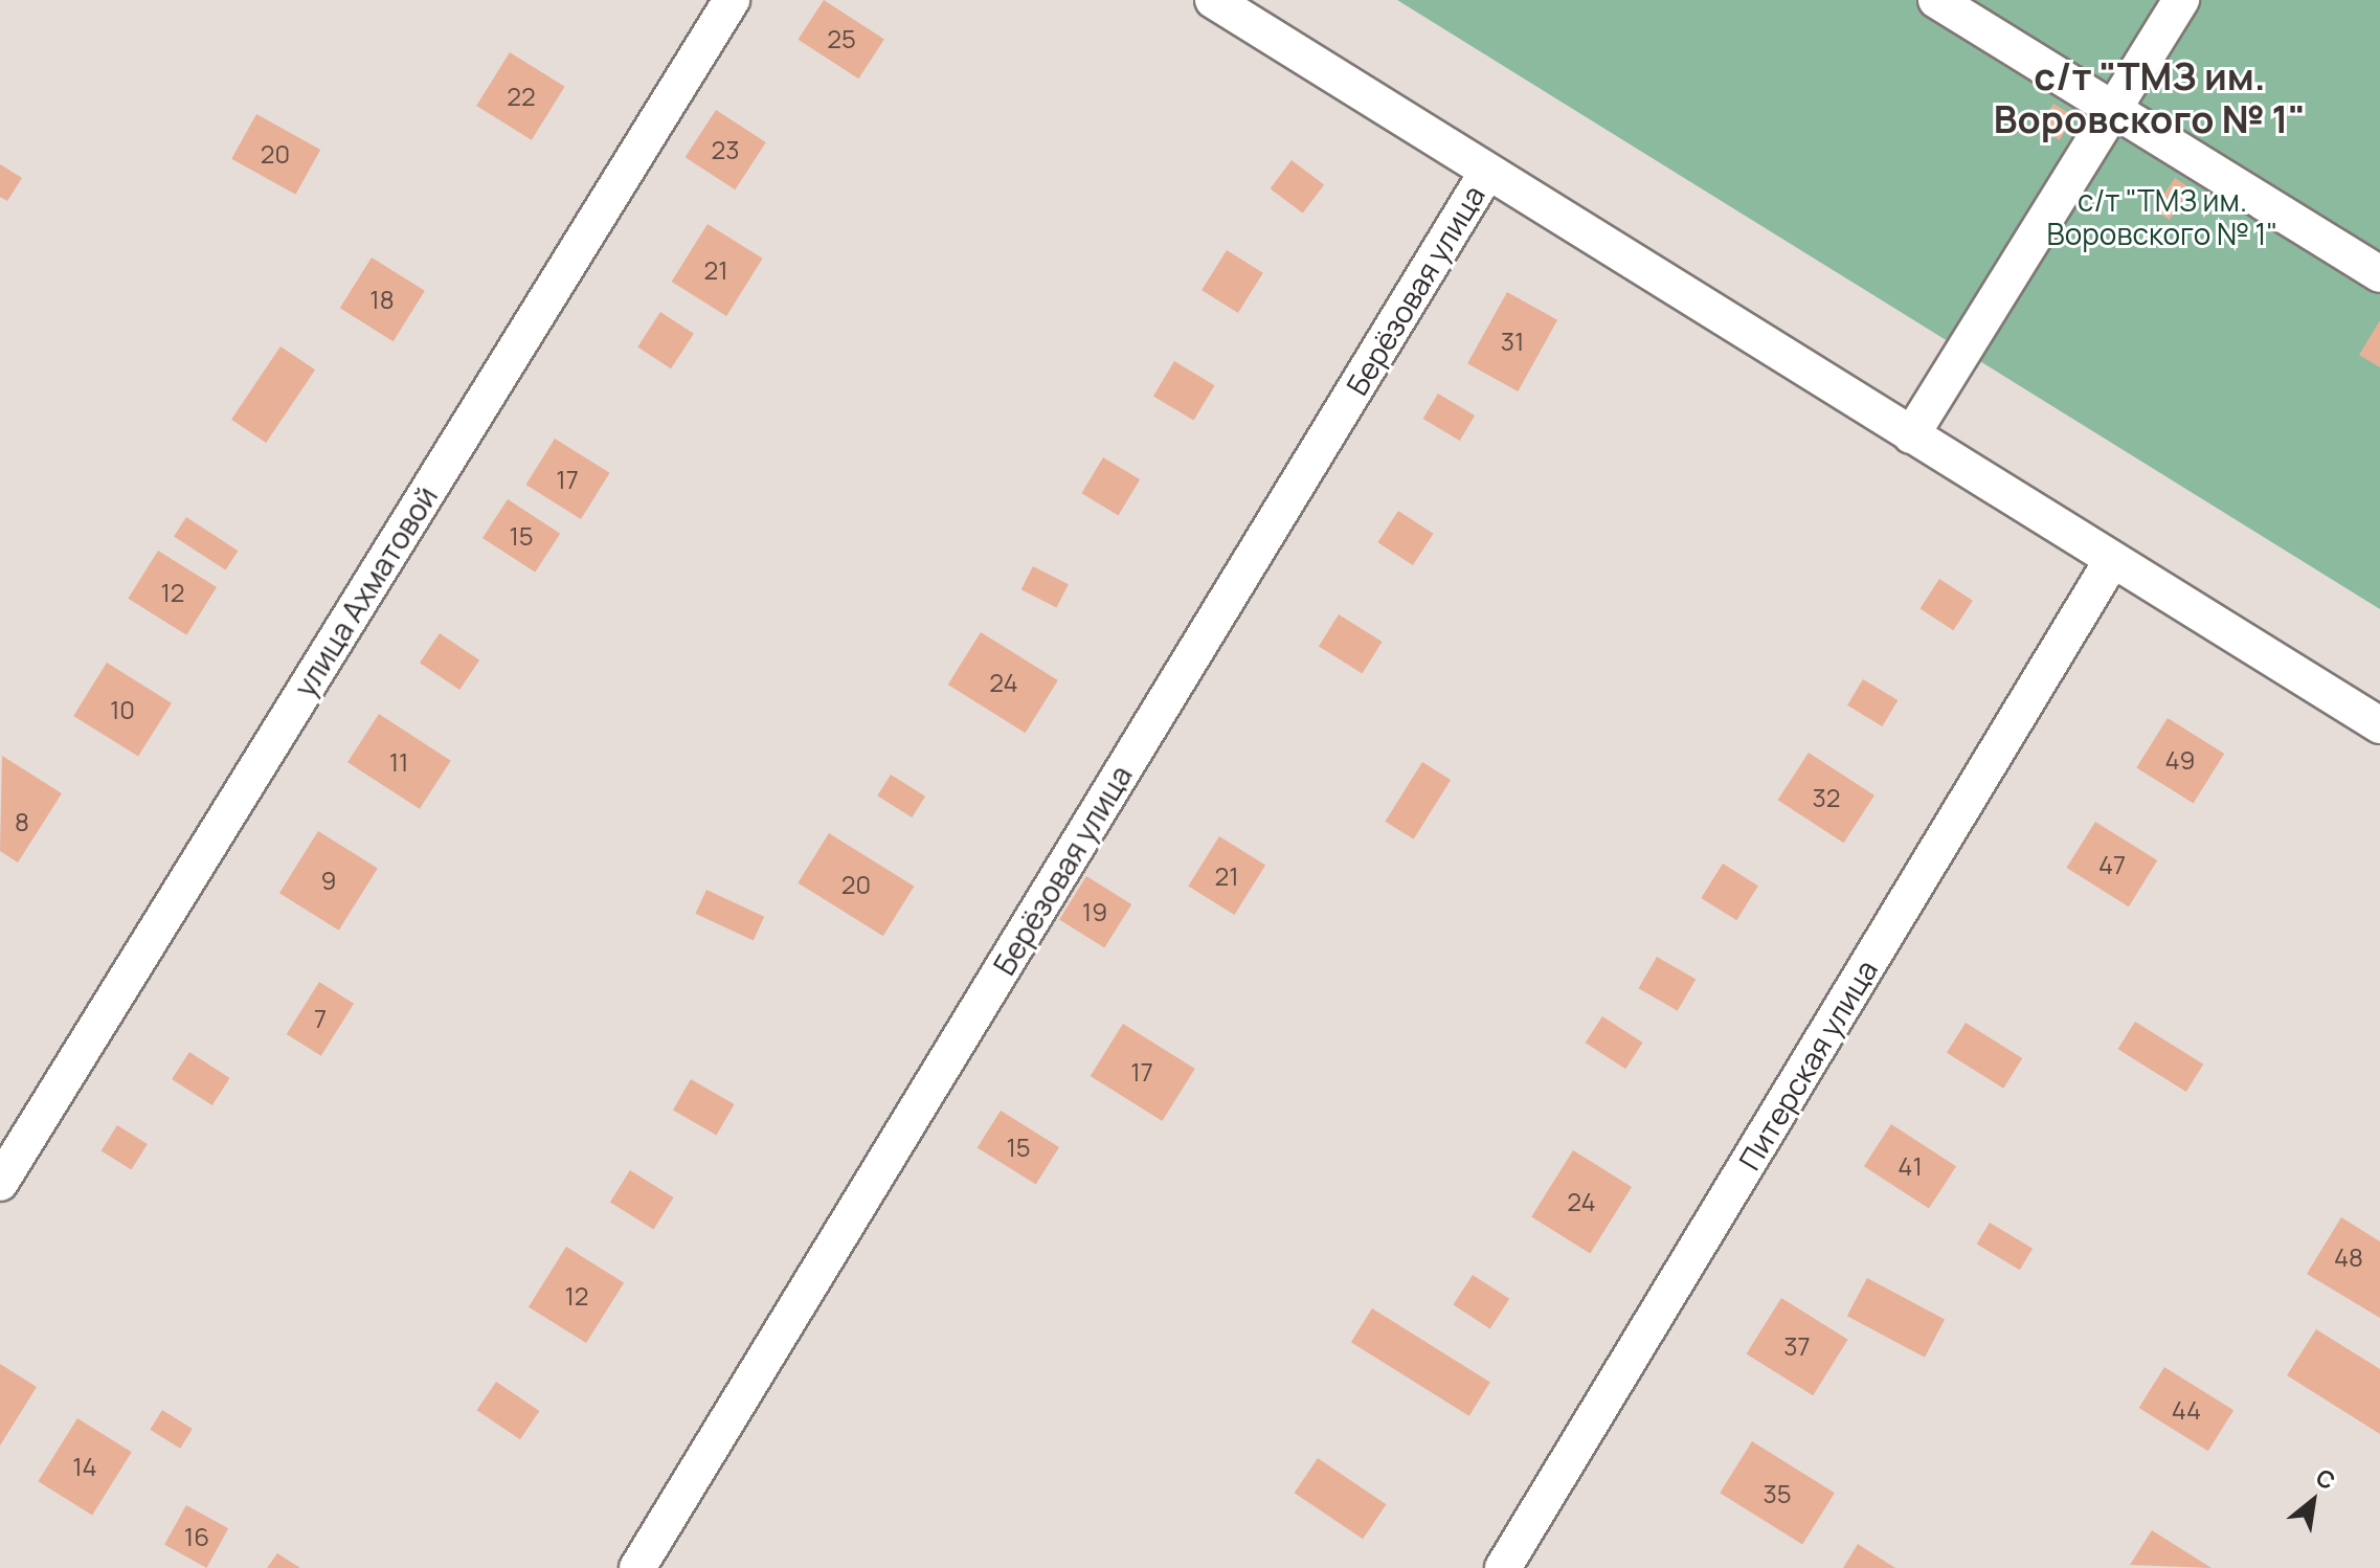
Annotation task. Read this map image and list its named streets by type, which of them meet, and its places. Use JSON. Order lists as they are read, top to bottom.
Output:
{
  "streets": {
    "street": ["Берёзовая улица", "улица Ахматовой", "Питерская улица"]
  },
  "districts": ["с/т \"ТМЗ им. Воровского № 1\""],
  "parks": ["с/т \"ТМЗ им. Воровского № 1\""],
  "house_numbers": [
    "25",
    "22",
    "23",
    "20",
    "21",
    "18",
    "31",
    "17",
    "15",
    "12",
    "24",
    "10",
    "49",
    "11",
    "32",
    "8",
    "47",
    "21",
    "9",
    "20",
    "19",
    "7",
    "17",
    "15",
    "41",
    "24",
    "48",
    "12",
    "37",
    "44",
    "14",
    "35",
    "16"
  ],
  "north": "top right"
}
